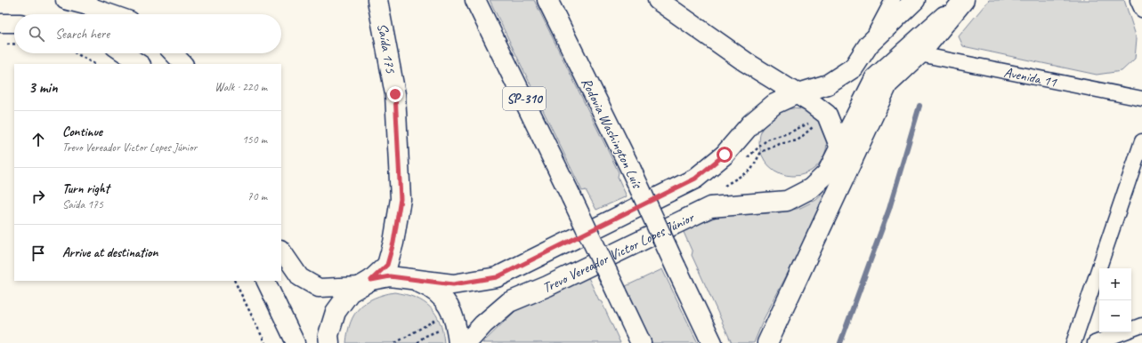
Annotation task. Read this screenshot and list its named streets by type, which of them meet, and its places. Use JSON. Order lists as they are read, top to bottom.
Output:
{
  "streets": {
    "main road": [
      "Saída 175",
      "SP-310",
      "Rodovia Washington Luís",
      "Trevo Vereador Victor Lopes Júnior"
    ],
    "street": ["Avenida 11"]
  },
  "crossings": [
    ["Saída 175", "Trevo Vereador Victor Lopes Júnior"]
  ],
  "page": {
    "search": "Search here",
    "heading": ["3 min", "Walk · 220 m"],
    "list": [
      ["Continue", "Trevo Vereador Victor Lopes Júnior", "150 m"],
      ["Turn right", "Saída 175", "70 m"],
      "Arrive at destination"
    ],
    "map_buttons": ["+", "−"]
  }
}
